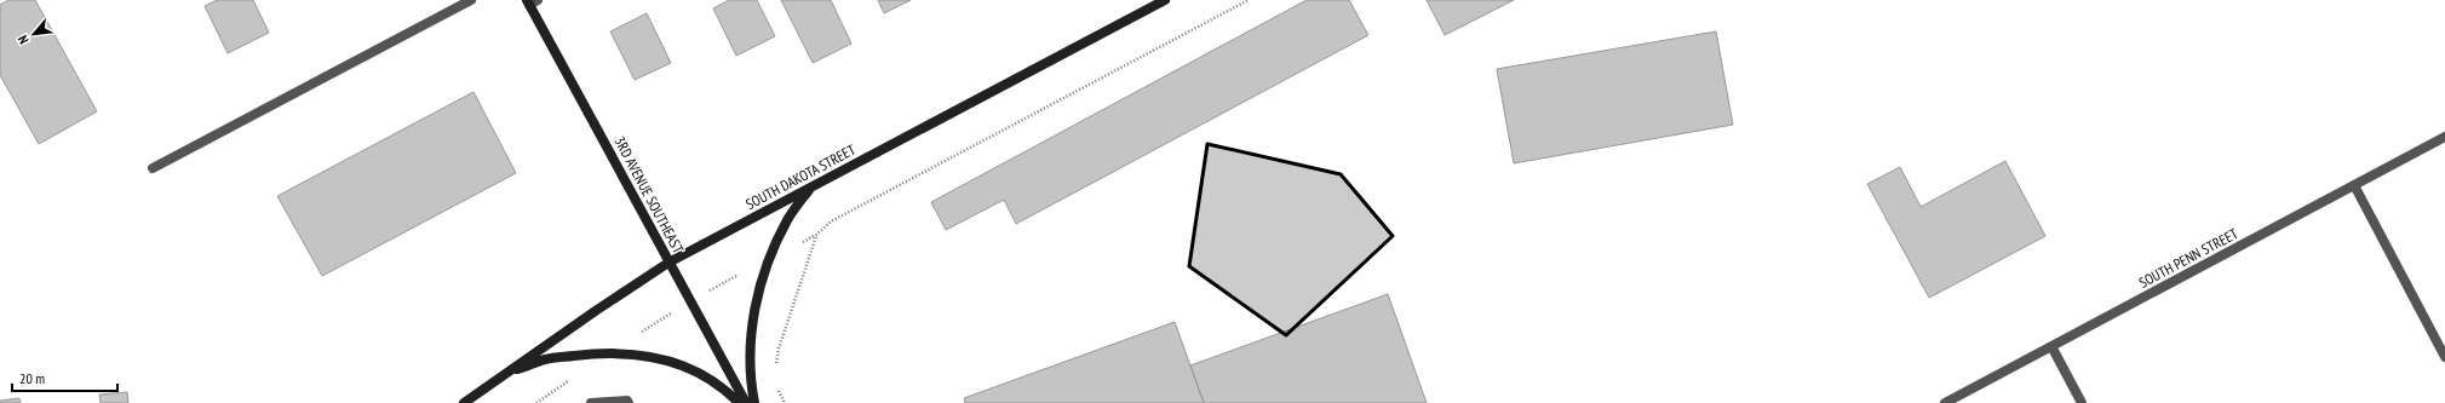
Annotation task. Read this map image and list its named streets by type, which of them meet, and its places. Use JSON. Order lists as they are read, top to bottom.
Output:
{
  "streets": {
    "street": ["SOUTH DAKOTA STREET", "3RD AVENUE SOUTHEAST", "SOUTH PENN STREET"]
  },
  "crossings": [
    ["SOUTH DAKOTA STREET", "3RD AVENUE SOUTHEAST"]
  ],
  "scale_bar": "20 m",
  "north": "bottom left"
}
